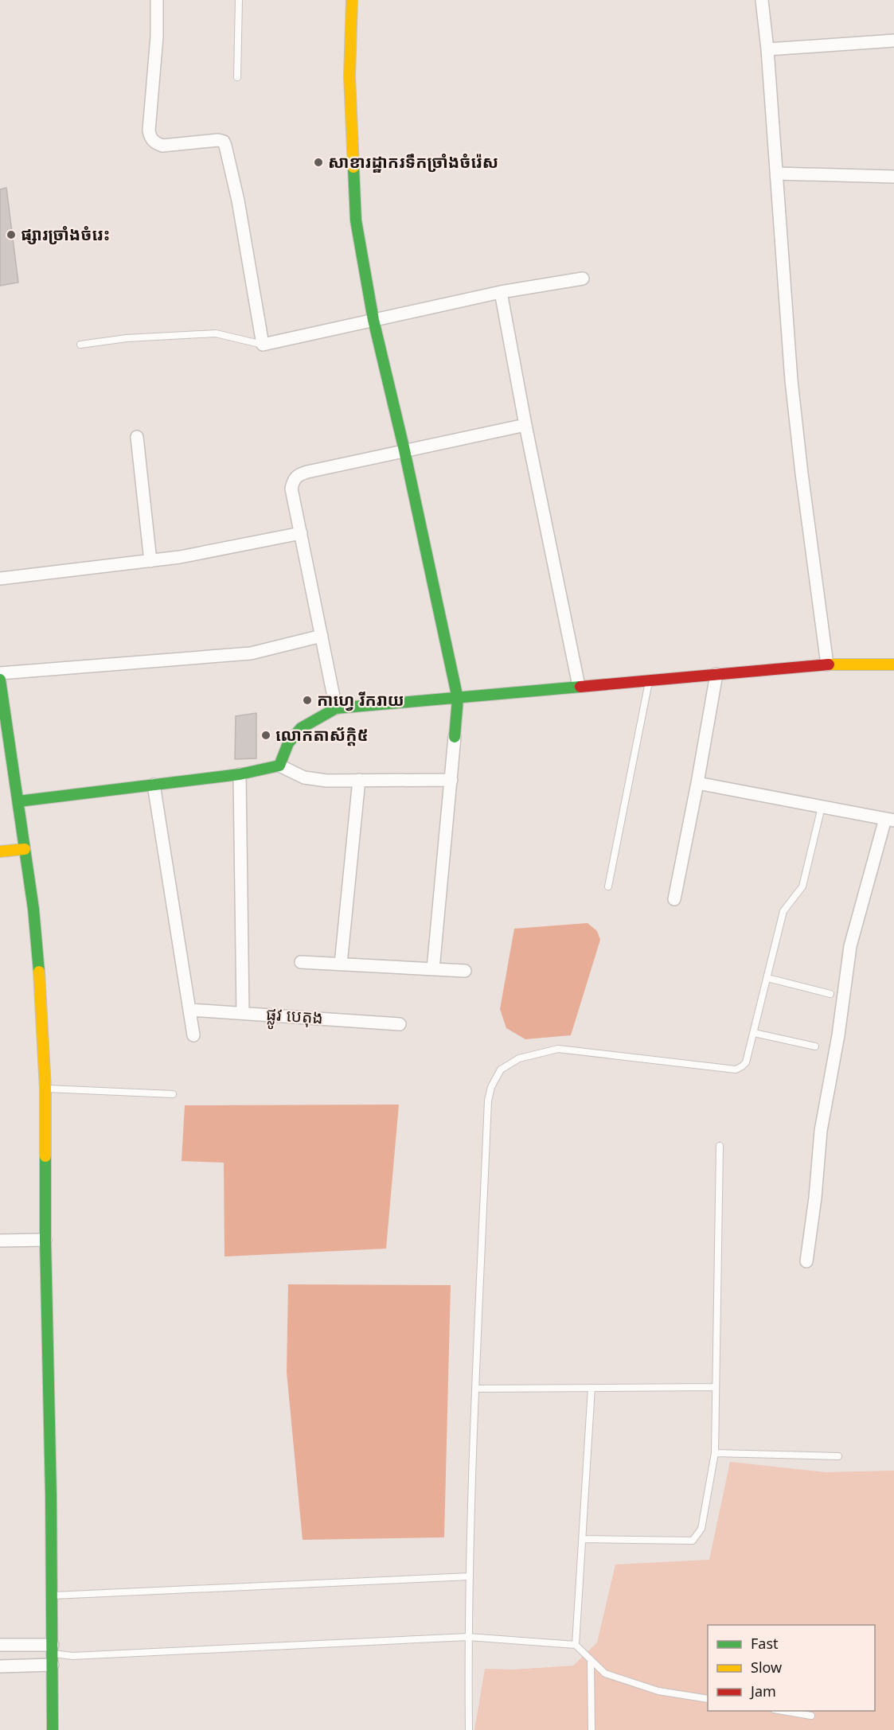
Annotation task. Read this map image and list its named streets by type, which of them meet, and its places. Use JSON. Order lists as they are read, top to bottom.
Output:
{
  "streets": {
    "street": ["ផ្លូវ បេតុង"]
  },
  "places": [
    "សាខារដ្ឋាករទឹកច្រាំងចំរ៉េស",
    "ផ្សារច្រាំងចំរេះ",
    "កាហ្វេ រីករាយ",
    "លោកតាស័ក្តិ៥"
  ],
  "legend": ["Fast", "Slow", "Jam"]
}
